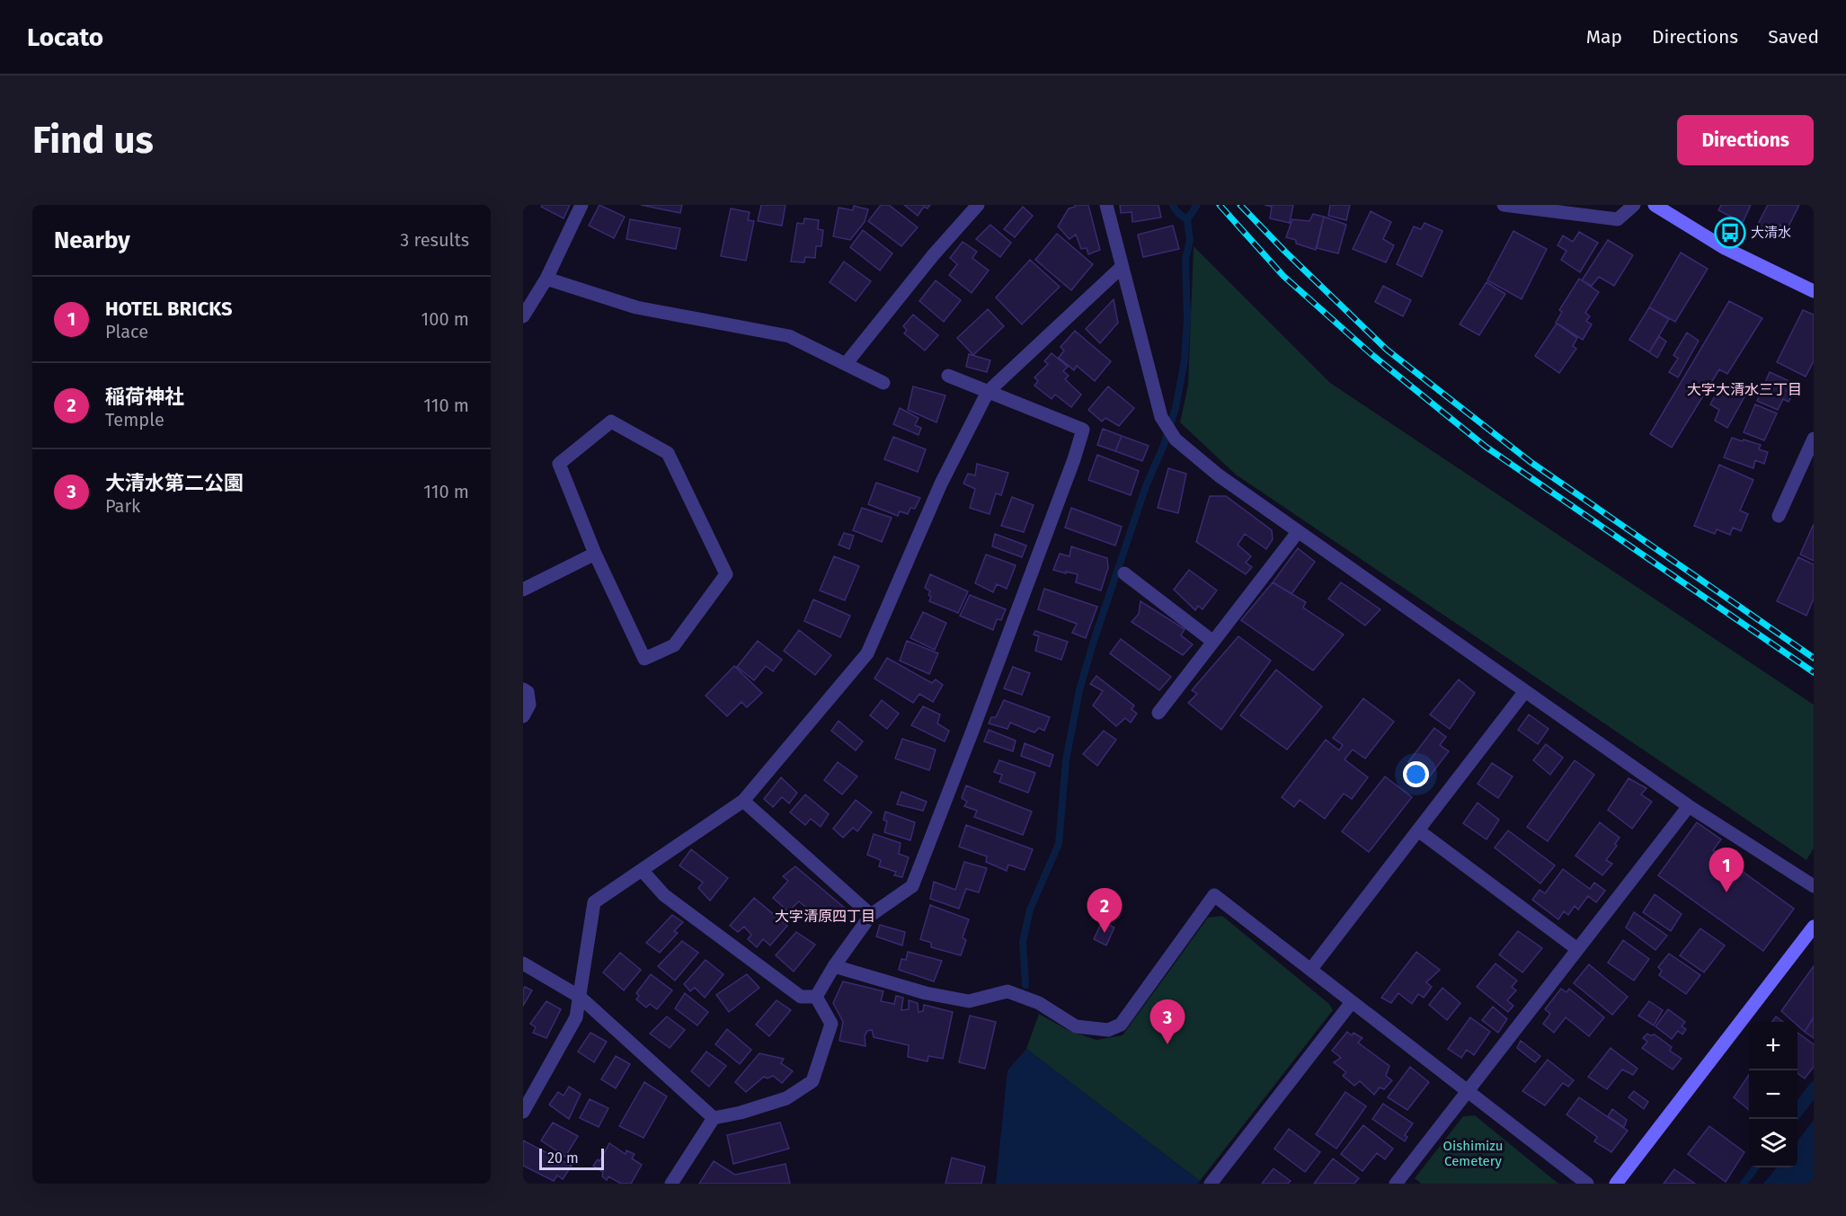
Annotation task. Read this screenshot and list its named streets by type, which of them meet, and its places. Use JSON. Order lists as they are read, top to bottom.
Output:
{
  "districts": ["大字大清水三丁目", "大字清原四丁目"],
  "parks": ["Oishimizu Cemetery"],
  "places": {
    "bus stop": ["大清水"]
  },
  "scale_bar": "20 m",
  "page": {
    "header": "Locato",
    "nav": ["Map", "Directions", "Saved"],
    "buttons": "Directions",
    "title": "Find us",
    "heading": ["Nearby", "3 results"],
    "list": [
      {
        "mark": "1",
        "name": "HOTEL BRICKS",
        "note": "Place",
        "value": "100 m"
      },
      {
        "mark": "2",
        "name": "稲荷神社",
        "note": "Temple",
        "value": "110 m"
      },
      {
        "mark": "3",
        "name": "大清水第二公園",
        "note": "Park",
        "value": "110 m"
      }
    ],
    "pins": ["1", "2", "3"],
    "map_buttons": ["+", "−"],
    "scale": "20 m"
  }
}
